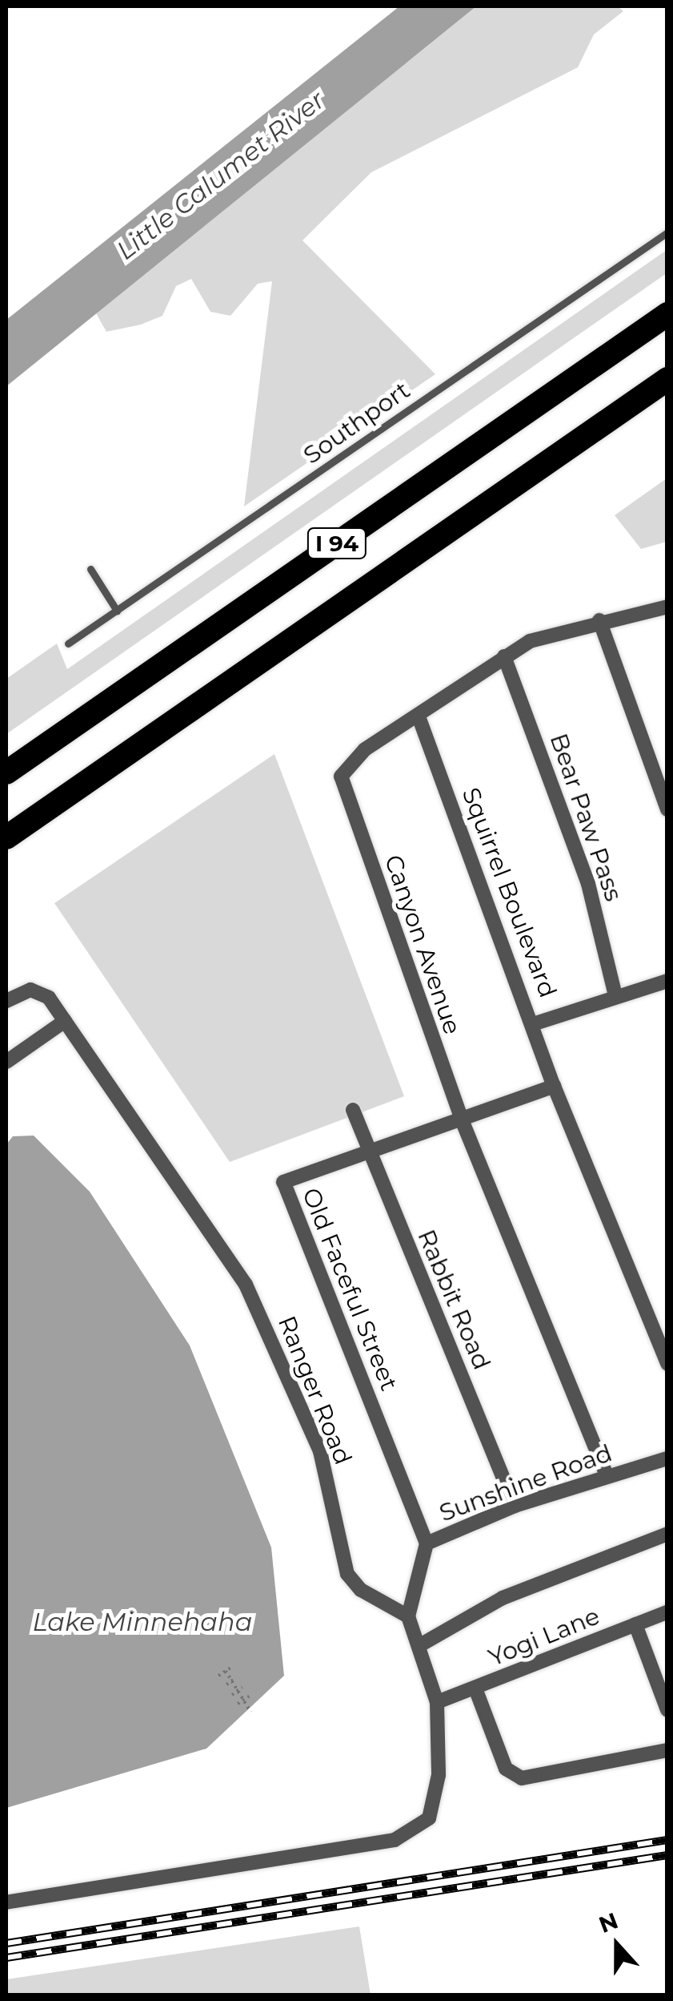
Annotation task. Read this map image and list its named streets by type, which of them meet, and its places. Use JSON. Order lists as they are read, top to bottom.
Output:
{
  "streets": {
    "highway": ["I 94"],
    "street": [
      "Bear Paw Pass",
      "Squirrel Boulevard",
      "Canyon Avenue",
      "Old Faceful Street",
      "Rabbit Road",
      "Ranger Road",
      "Sunshine Road",
      "Yogi Lane"
    ],
    "lane": ["Southport"]
  },
  "crossings": [
    ["Bear Paw Pass", "Canyon Avenue"],
    ["Squirrel Boulevard", "Canyon Avenue"],
    ["Squirrel Boulevard", "Old Faceful Street"],
    ["Canyon Avenue", "Old Faceful Street"],
    ["Canyon Avenue", "Sunshine Road"],
    ["Old Faceful Street", "Rabbit Road"],
    ["Old Faceful Street", "Sunshine Road"],
    ["Rabbit Road", "Sunshine Road"],
    ["Ranger Road", "Sunshine Road"]
  ],
  "water": ["Little Calumet River", "Lake Minnehaha"],
  "north": "top"
}
